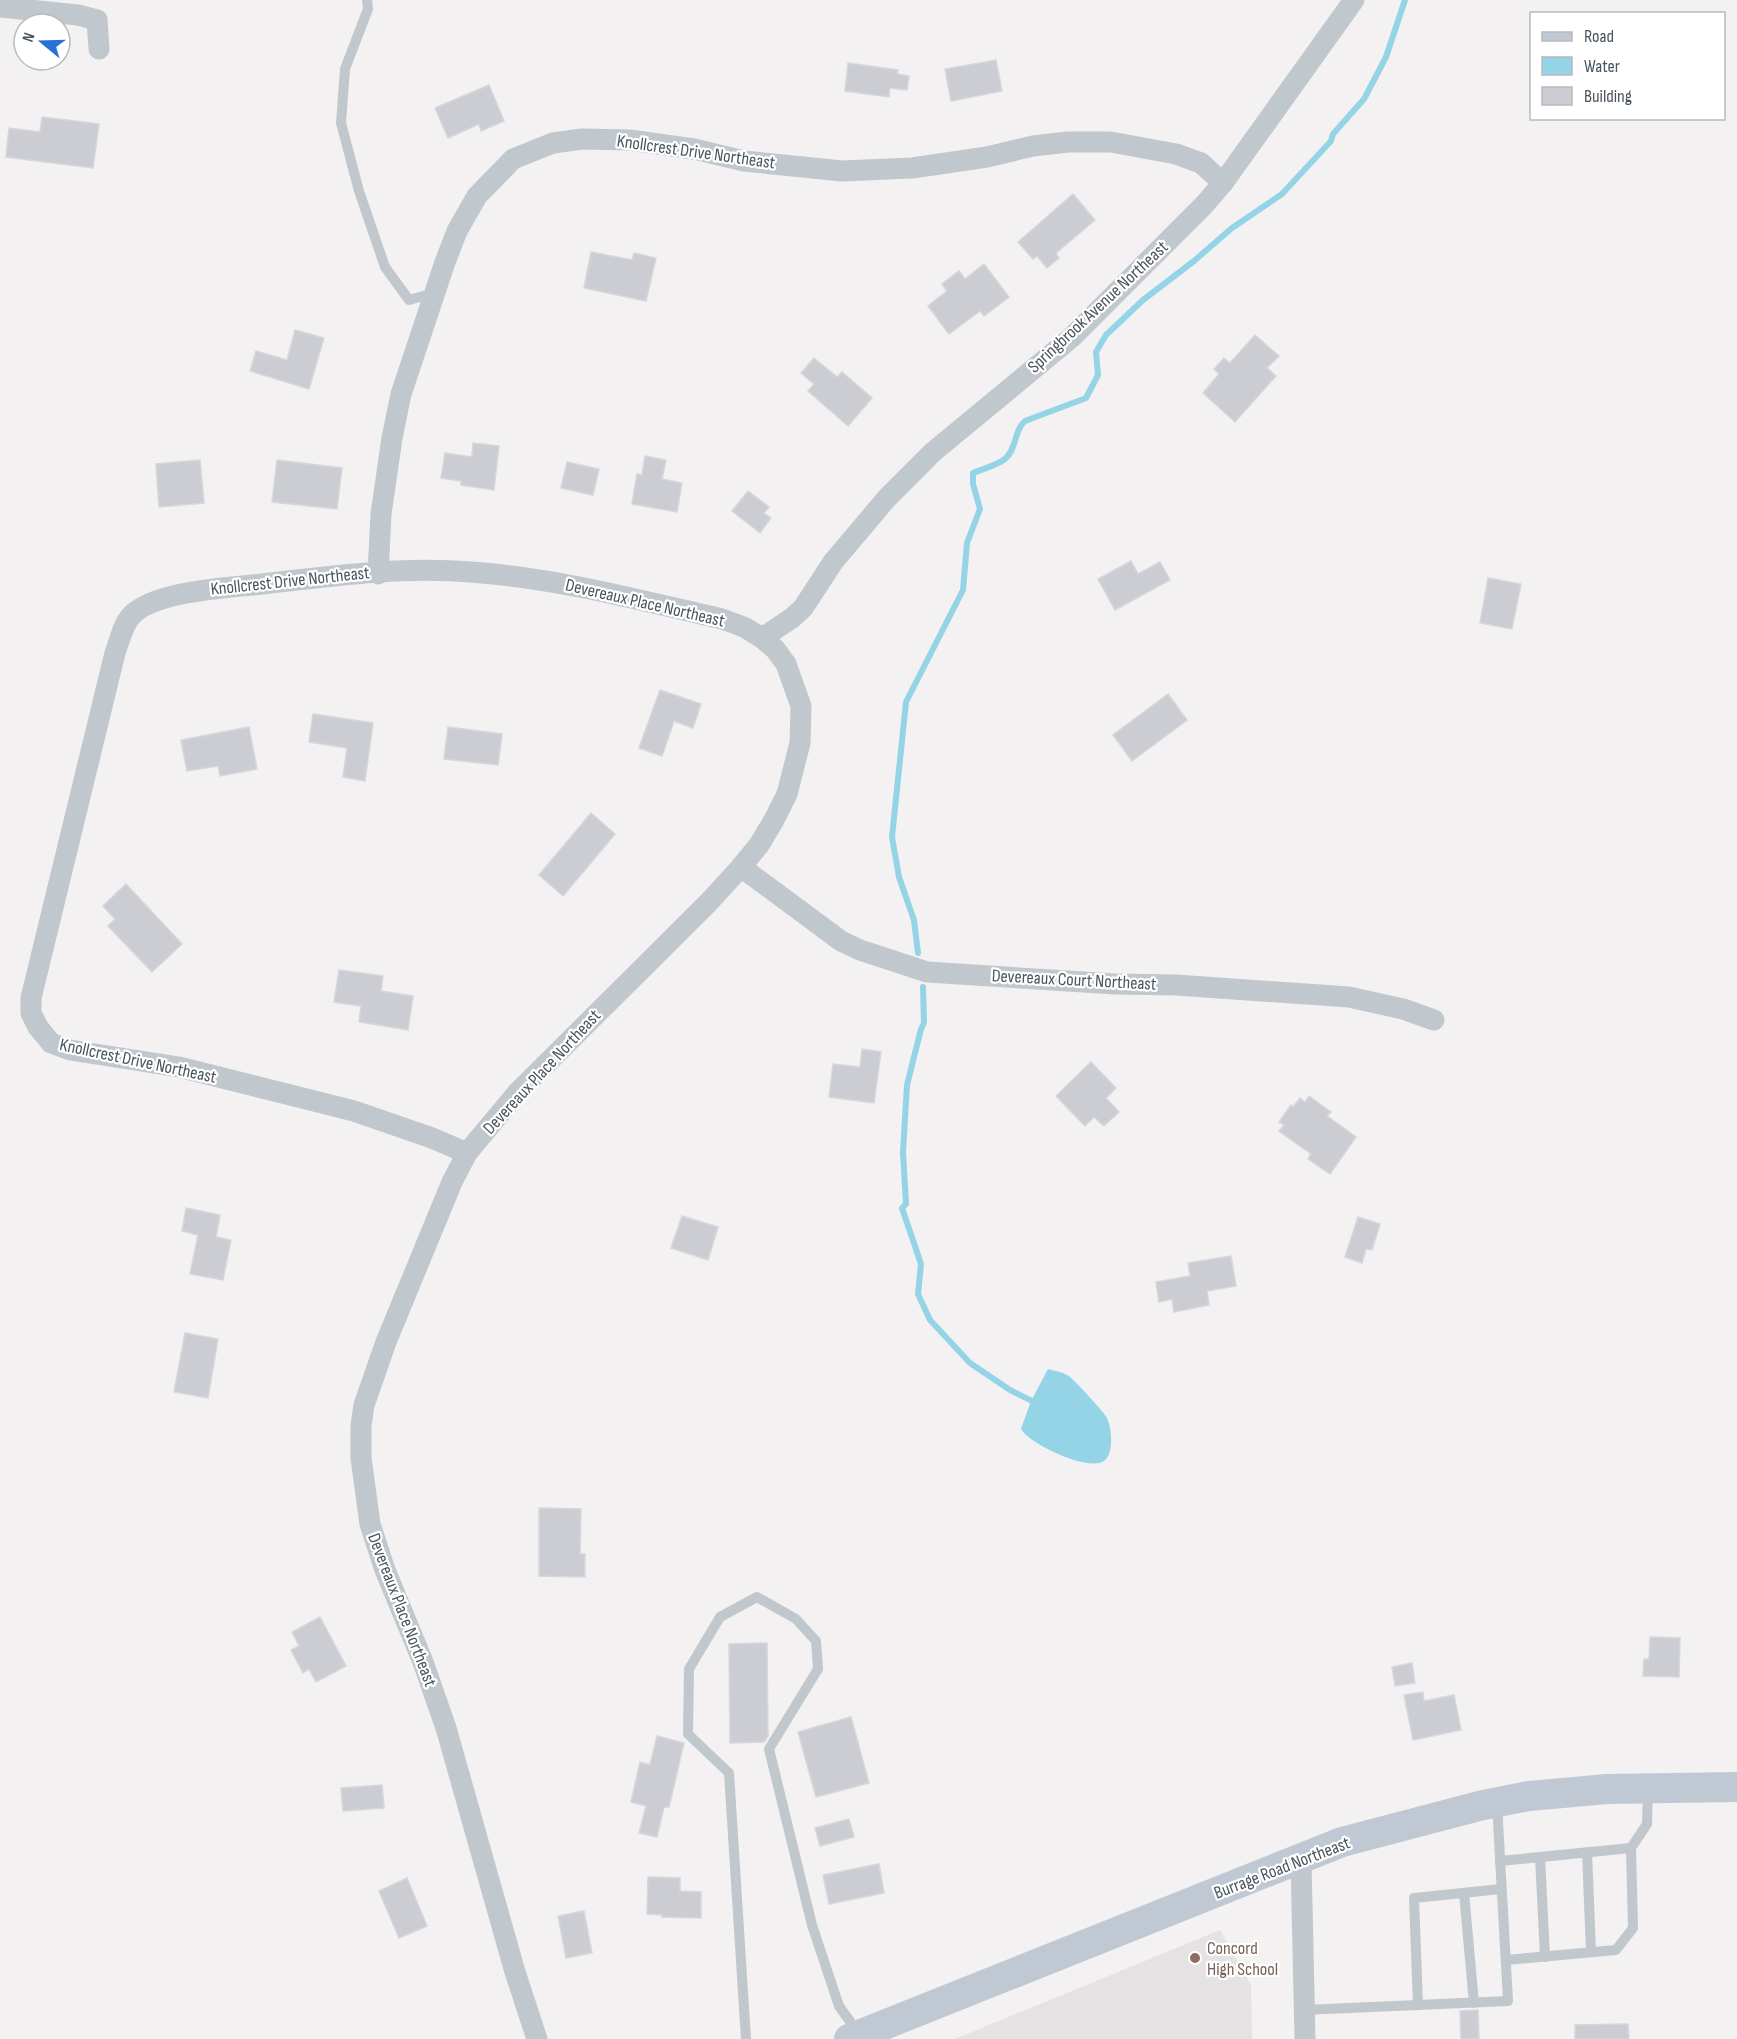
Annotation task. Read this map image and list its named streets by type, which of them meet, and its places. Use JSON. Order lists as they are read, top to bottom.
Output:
{
  "streets": {
    "street": [
      "Knollcrest Drive Northeast",
      "Springbrook Avenue Northeast",
      "Devereaux Place Northeast",
      "Devereaux Court Northeast",
      "Burrage Road Northeast"
    ]
  },
  "crossings": [
    ["Knollcrest Drive Northeast", "Springbrook Avenue Northeast"],
    ["Knollcrest Drive Northeast", "Devereaux Place Northeast"],
    ["Springbrook Avenue Northeast", "Devereaux Place Northeast"],
    ["Devereaux Place Northeast", "Devereaux Court Northeast"]
  ],
  "places": ["Concord High School"],
  "legend": ["Road", "Water", "Building"],
  "north": "left"
}
